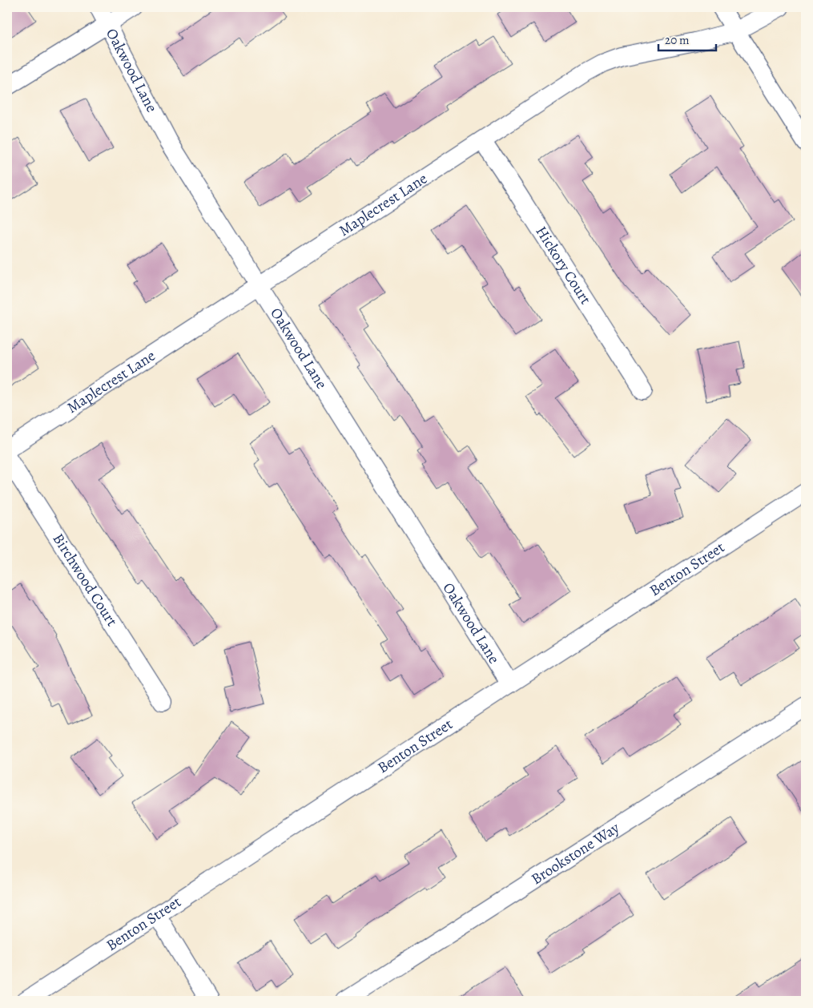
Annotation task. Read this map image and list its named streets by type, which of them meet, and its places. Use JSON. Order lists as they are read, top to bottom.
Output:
{
  "streets": {
    "street": [
      "Oakwood Lane",
      "Maplecrest Lane",
      "Hickory Court",
      "Benton Street",
      "Birchwood Court",
      "Brookstone Way"
    ]
  },
  "crossings": [
    ["Oakwood Lane", "Maplecrest Lane"],
    ["Oakwood Lane", "Benton Street"],
    ["Maplecrest Lane", "Hickory Court"]
  ],
  "scale_bar": "20 m"
}
